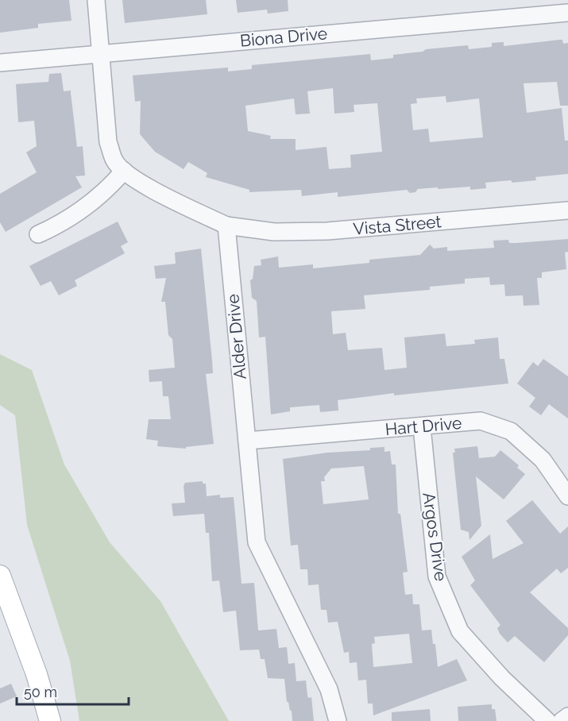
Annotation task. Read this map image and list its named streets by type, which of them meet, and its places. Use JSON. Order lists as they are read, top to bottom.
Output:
{
  "streets": {
    "street": [
      "Biona Drive",
      "Vista Street",
      "Alder Drive",
      "Hart Drive",
      "Argos Drive"
    ]
  },
  "crossings": [
    ["Vista Street", "Alder Drive"],
    ["Alder Drive", "Hart Drive"],
    ["Hart Drive", "Argos Drive"]
  ],
  "scale_bar": "50 m"
}
